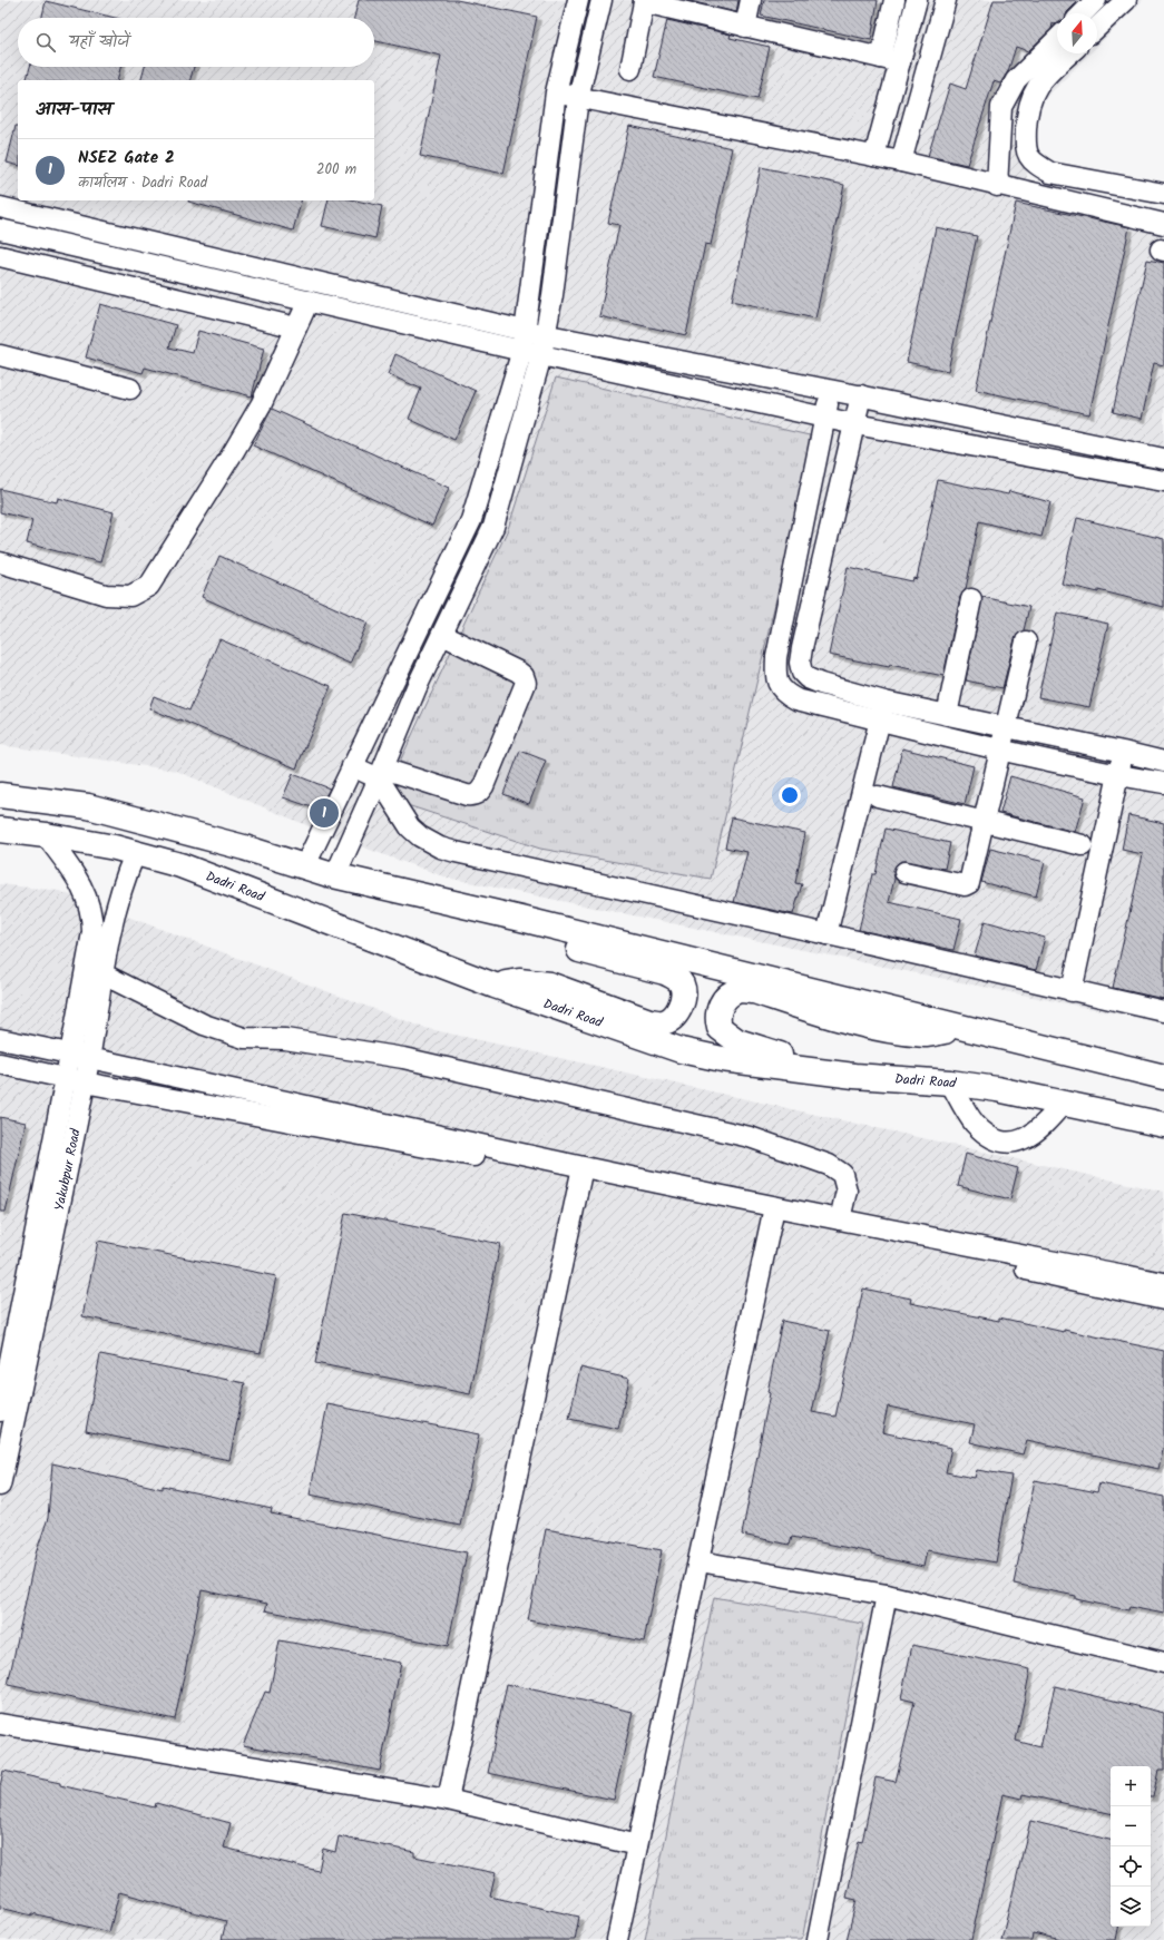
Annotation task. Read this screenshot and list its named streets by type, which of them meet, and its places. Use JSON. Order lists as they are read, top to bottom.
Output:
{
  "streets": {
    "main road": ["Dadri Road"],
    "street": ["Yakubpur Road"]
  },
  "crossings": [
    ["Dadri Road", "Yakubpur Road"]
  ],
  "north": "top",
  "page": {
    "search": "यहाँ खोजें",
    "heading": "आस-पास",
    "list": [
      {
        "mark": "1",
        "name": "NSEZ Gate 2",
        "note": "कार्यालय · Dadri Road",
        "value": "200 m"
      }
    ],
    "pins": "1",
    "map_buttons": ["+", "−"]
  }
}
